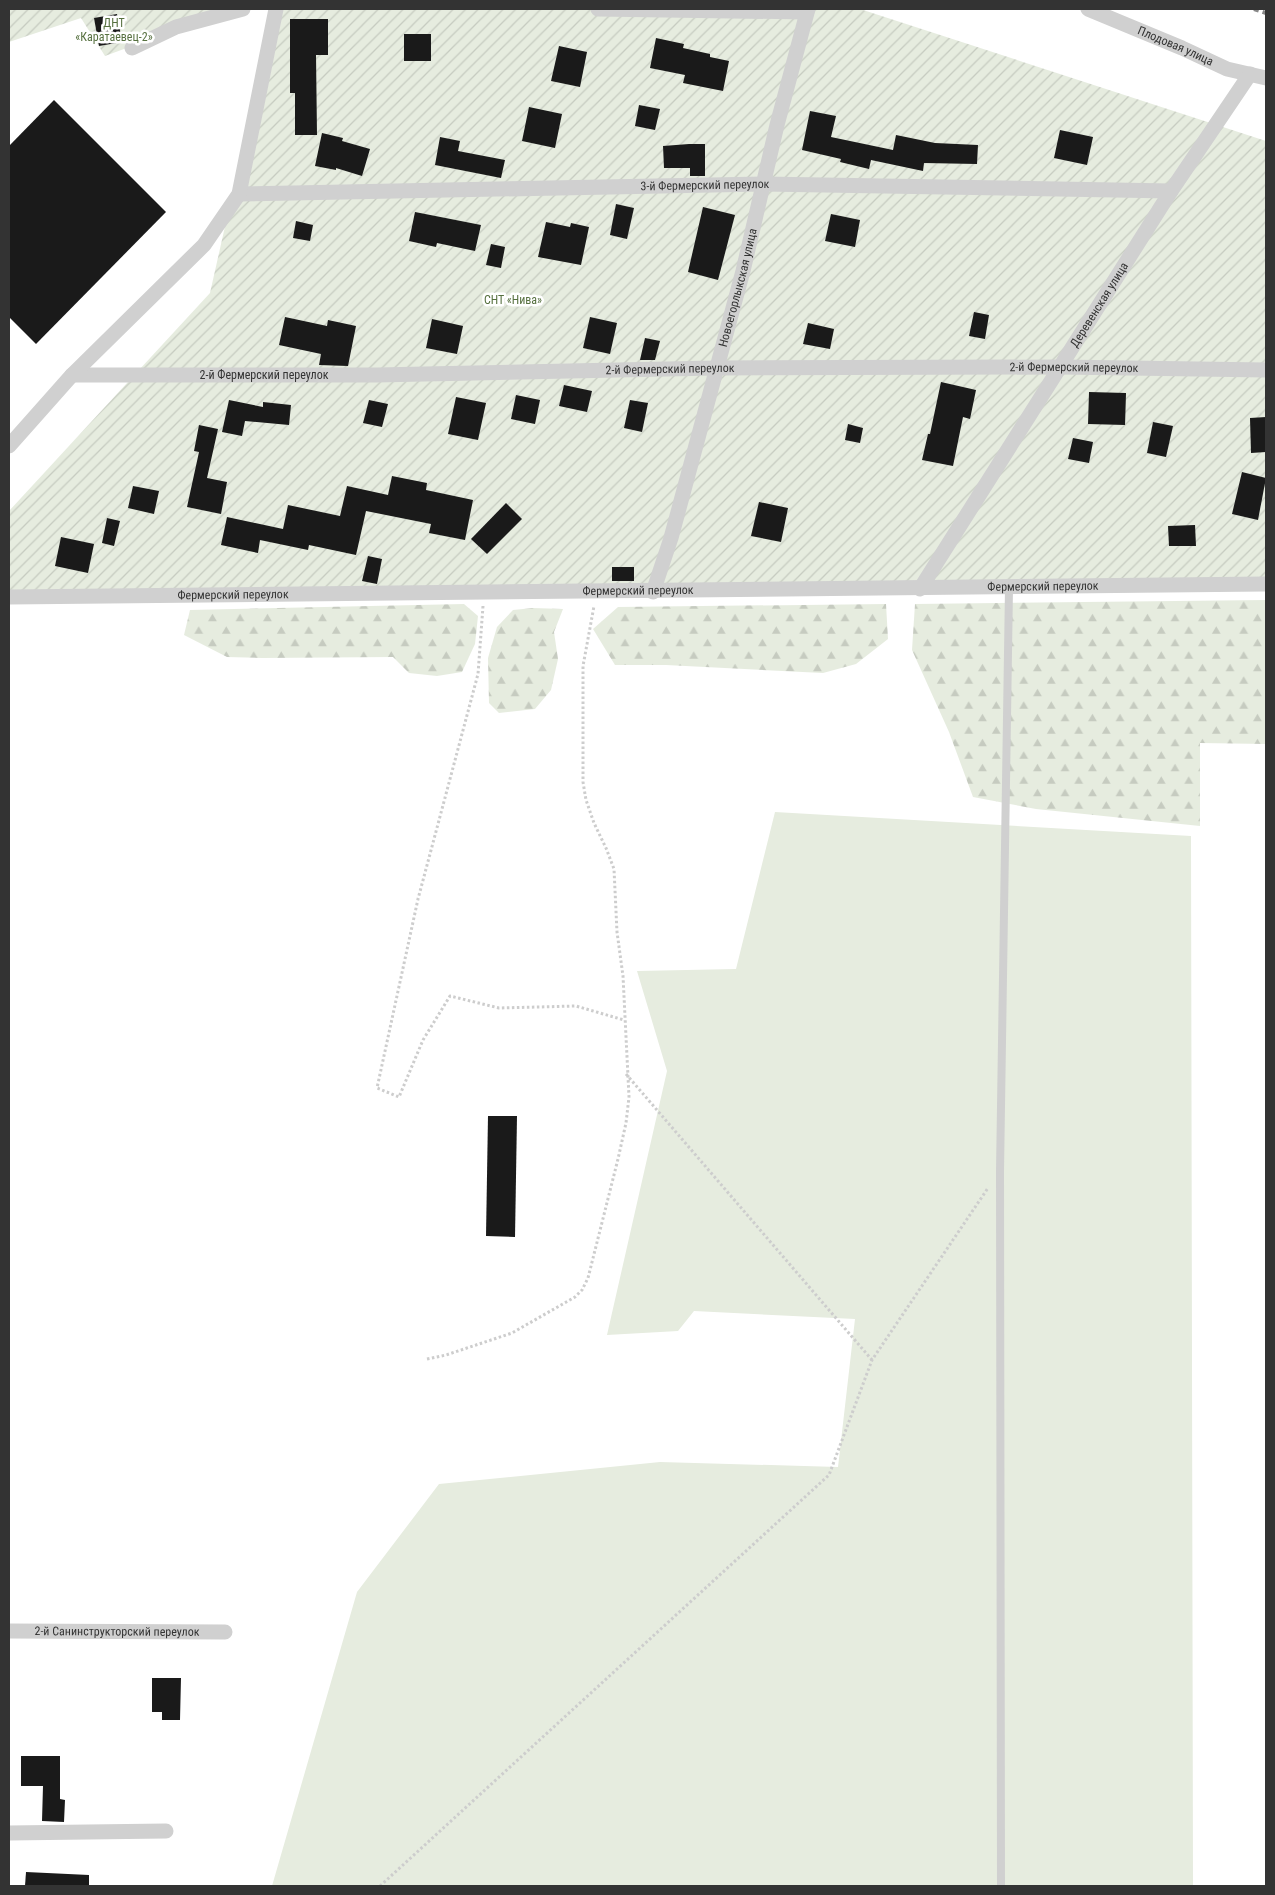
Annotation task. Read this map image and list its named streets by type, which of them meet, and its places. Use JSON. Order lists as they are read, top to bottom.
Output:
{
  "streets": {
    "street": [
      "Плодовая улица",
      "3-й Фермерский переулок",
      "Новоегорлыкская улица",
      "Деревенская улица",
      "2-й Фермерский переулок",
      "Фермерский переулок",
      "2-й Санинструкторский переулок"
    ]
  },
  "crossings": [
    ["Плодовая улица", "Деревенская улица"],
    ["3-й Фермерский переулок", "Новоегорлыкская улица"],
    ["3-й Фермерский переулок", "Деревенская улица"],
    ["Новоегорлыкская улица", "2-й Фермерский переулок"],
    ["Новоегорлыкская улица", "Фермерский переулок"],
    ["Деревенская улица", "2-й Фермерский переулок"],
    ["Деревенская улица", "Фермерский переулок"]
  ],
  "parks": ["ДНТ «Каратаевец-2»", "СНТ «Нива»"]
}
